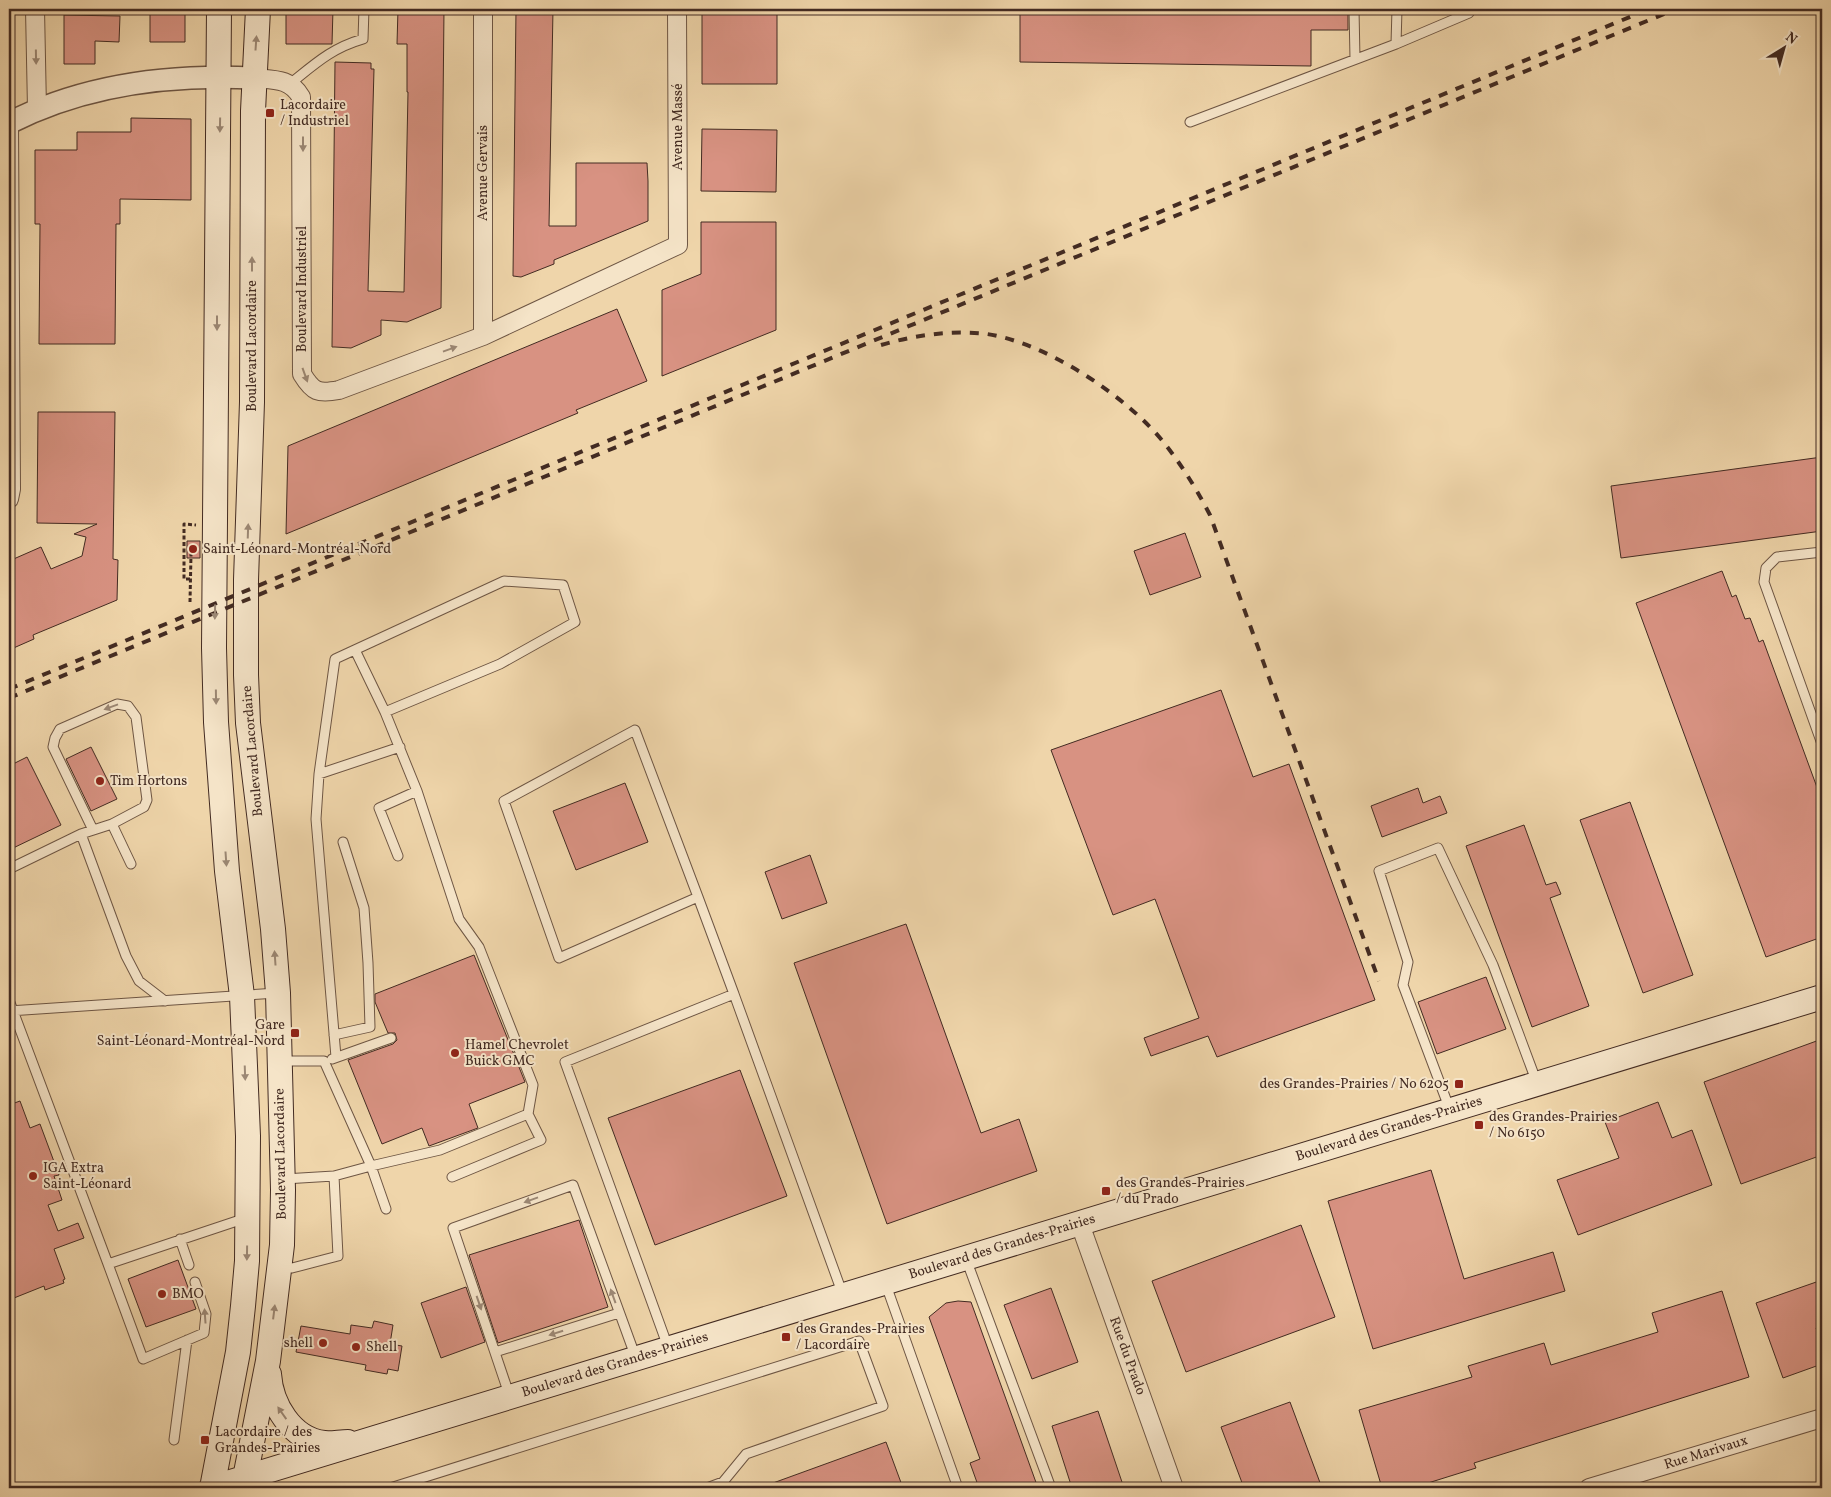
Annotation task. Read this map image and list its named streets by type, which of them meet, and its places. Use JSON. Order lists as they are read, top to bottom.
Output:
{
  "streets": {
    "main road": ["Boulevard Lacordaire", "Boulevard des Grandes-Prairies"],
    "street": [
      "Avenue Massé",
      "Avenue Gervais",
      "Boulevard Industriel",
      "Rue du Prado",
      "Rue Marivaux"
    ]
  },
  "crossings": [
    ["Avenue Massé", "Boulevard Industriel"],
    ["Avenue Gervais", "Boulevard Industriel"],
    ["Boulevard Lacordaire", "Boulevard des Grandes-Prairies"],
    ["Boulevard des Grandes-Prairies", "Rue du Prado"]
  ],
  "places": {
    "transit": [
      "Lacordaire / Industriel",
      "Gare Saint-Léonard-Montréal-Nord",
      "des Grandes-Prairies / No 6205",
      "des Grandes-Prairies / No 6150",
      "des Grandes-Prairies / du Prado",
      "des Grandes-Prairies / Lacordaire",
      "Lacordaire / des Grandes-Prairies"
    ],
    "other": [
      "Saint-Léonard-Montréal-Nord",
      "Tim Hortons",
      "Hamel Chevrolet Buick GMC",
      "IGA Extra Saint-Léonard",
      "BMO",
      "shell",
      "Shell"
    ]
  },
  "north": "top right"
}
